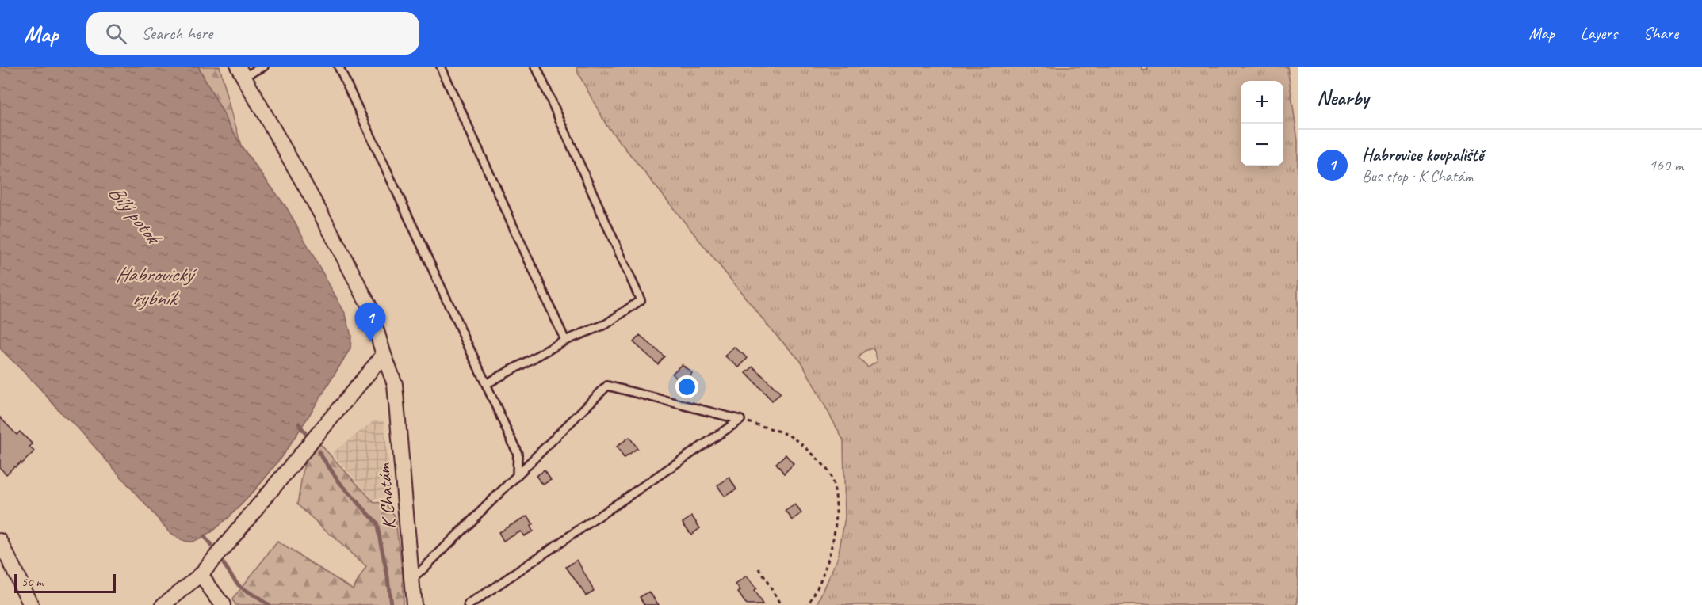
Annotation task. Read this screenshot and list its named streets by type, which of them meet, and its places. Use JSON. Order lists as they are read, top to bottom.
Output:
{
  "streets": {
    "street": ["K Chatám"]
  },
  "water": ["Bílý potok", "Habrovický rybník"],
  "scale_bar": "50 m",
  "page": {
    "header": "Map",
    "search": "Search here",
    "nav": ["Map", "Layers", "Share"],
    "heading": "Nearby",
    "map_buttons": ["+", "−"],
    "list": [
      {
        "mark": "1",
        "name": "Habrovice koupaliště",
        "note": "Bus stop · K Chatám",
        "value": "160 m"
      }
    ],
    "pins": "1",
    "scale": "50 m"
  }
}
